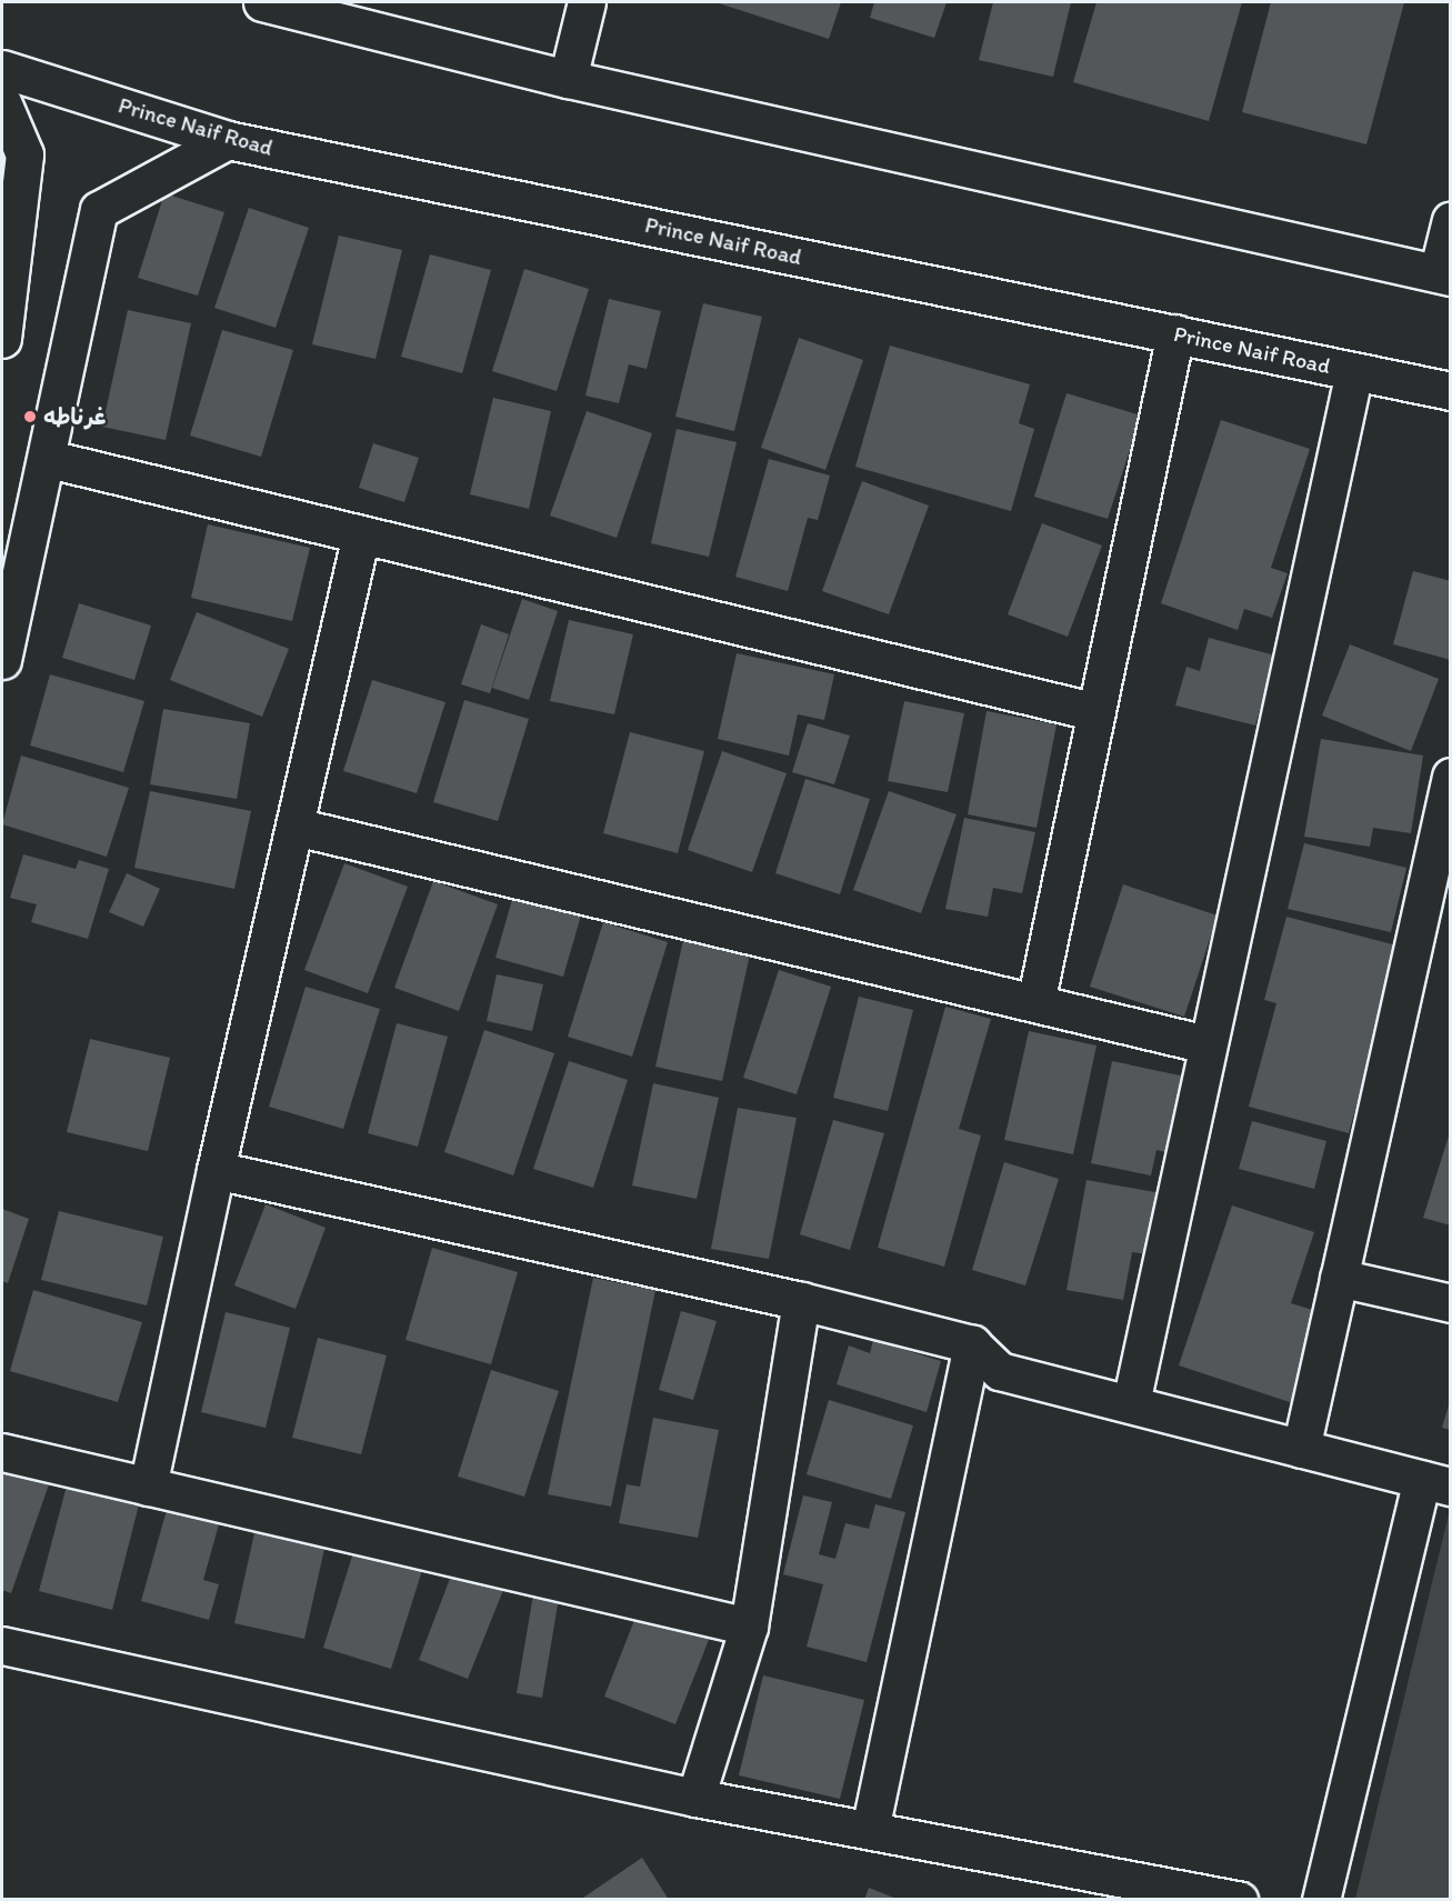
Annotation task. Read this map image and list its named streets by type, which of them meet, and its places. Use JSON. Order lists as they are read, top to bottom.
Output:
{
  "streets": {
    "street": ["Prince Naif Road"]
  },
  "places": ["غرناطه"]
}
